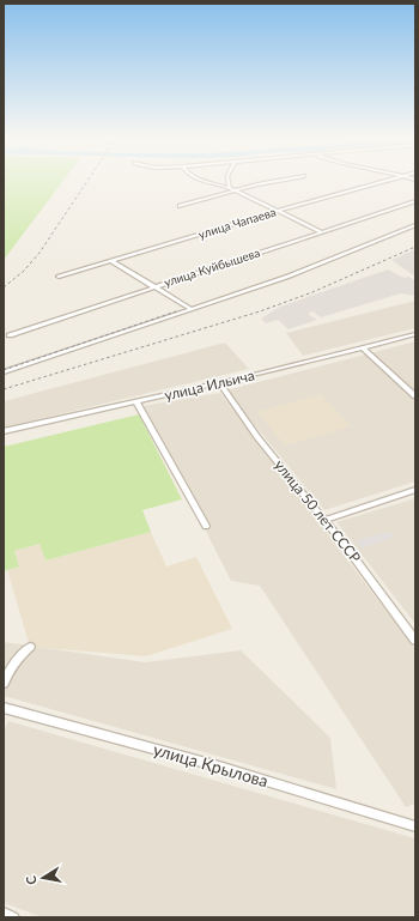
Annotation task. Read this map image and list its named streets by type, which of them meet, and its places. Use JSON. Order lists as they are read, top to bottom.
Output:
{
  "streets": {
    "street": [
      "улица Чапаева",
      "улица Куйбышева",
      "улица Ильича",
      "улица 50 лет СССР",
      "улица Крылова"
    ]
  },
  "crossings": [
    ["улица Ильича", "улица 50 лет СССР"]
  ],
  "north": "left"
}
